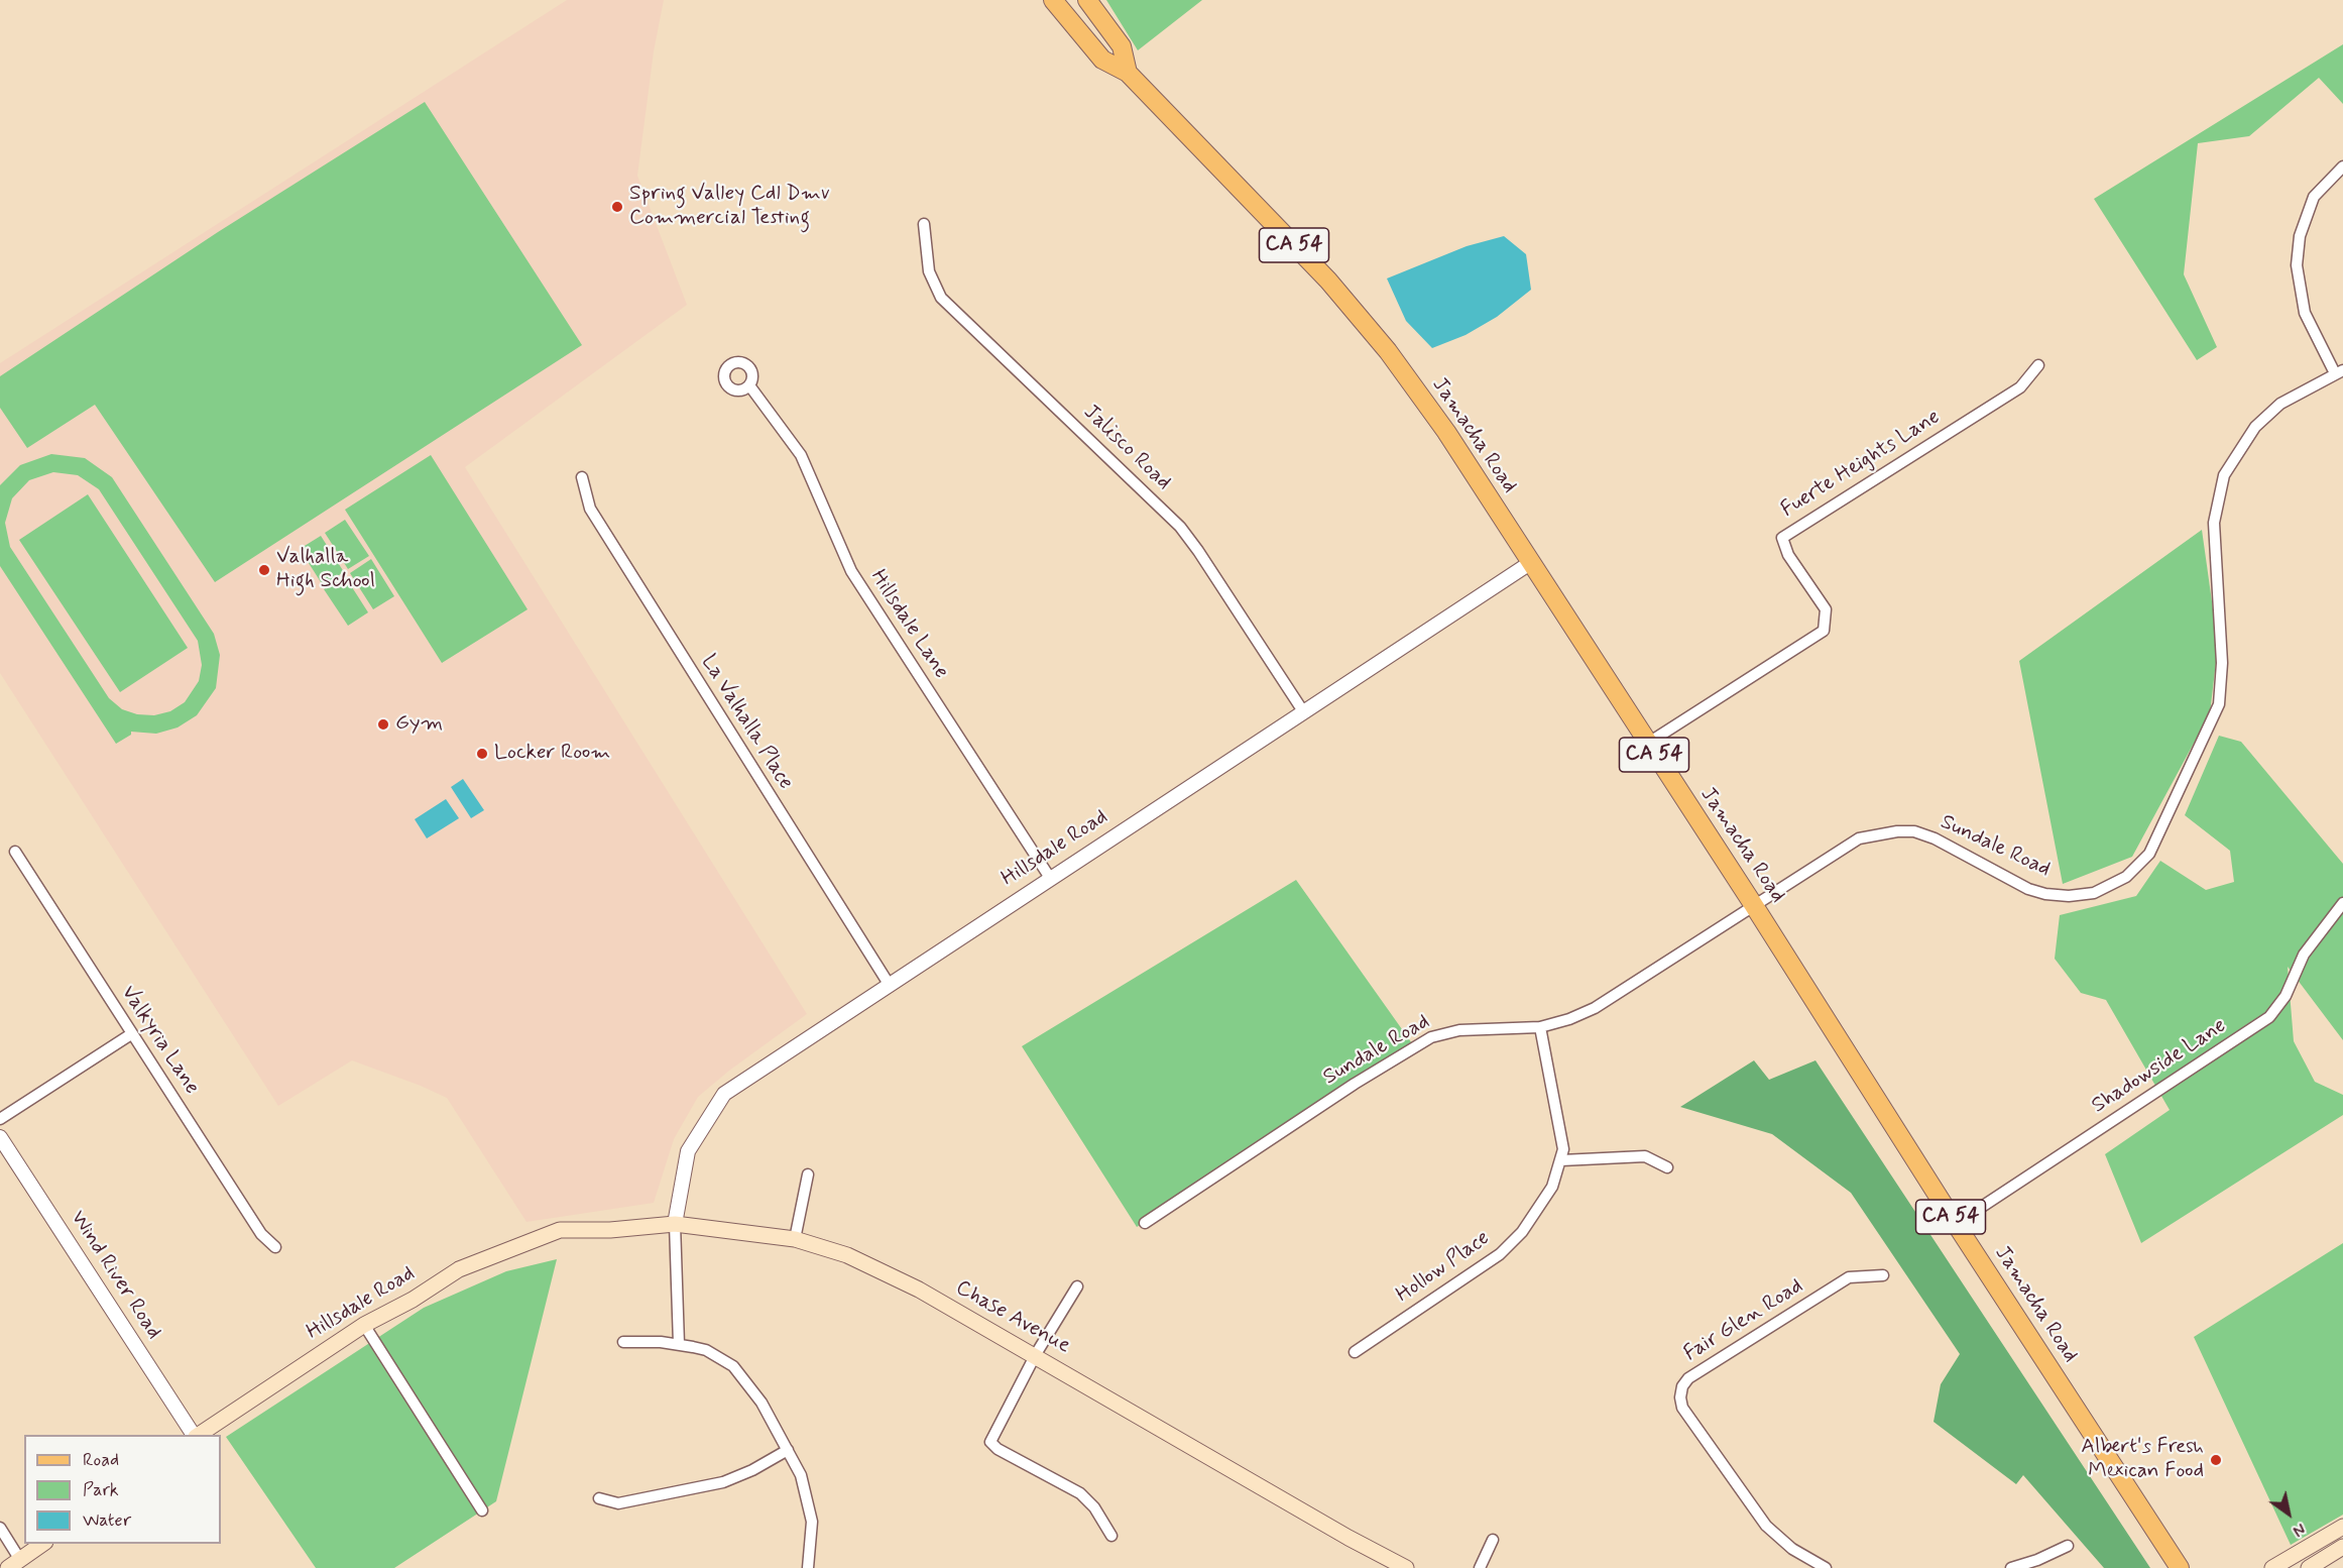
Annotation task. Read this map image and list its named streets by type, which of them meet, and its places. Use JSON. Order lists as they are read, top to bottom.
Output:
{
  "streets": {
    "main road": [
      "CA 54",
      "Jamacha Road",
      "Hillsdale Road",
      "Chase Avenue"
    ],
    "street": [
      "Jalisco Road",
      "Fuerte Heights Lane",
      "Hillsdale Lane",
      "La Valhalla Place",
      "Sundale Road",
      "Valkyria Lane",
      "Shadowside Lane",
      "Hollow Place",
      "Wind River Road",
      "Fair Glen Road"
    ]
  },
  "crossings": [
    ["Jamacha Road", "Fuerte Heights Lane"],
    ["Jamacha Road", "Sundale Road"],
    ["Jamacha Road", "Hillsdale Road"],
    ["Jamacha Road", "Shadowside Lane"],
    ["Jalisco Road", "Hillsdale Road"],
    ["Hillsdale Lane", "Hillsdale Road"],
    ["La Valhalla Place", "Hillsdale Road"],
    ["Sundale Road", "Hollow Place"],
    ["Hillsdale Road", "Chase Avenue"]
  ],
  "places": [
    "Spring Valley Cdl Dmv Commercial Testing",
    "Valhalla High School",
    "Gym",
    "Locker Room",
    "Albert's Fresh Mexican Food"
  ],
  "legend": ["Road", "Park", "Water"],
  "north": "bottom right"
}
